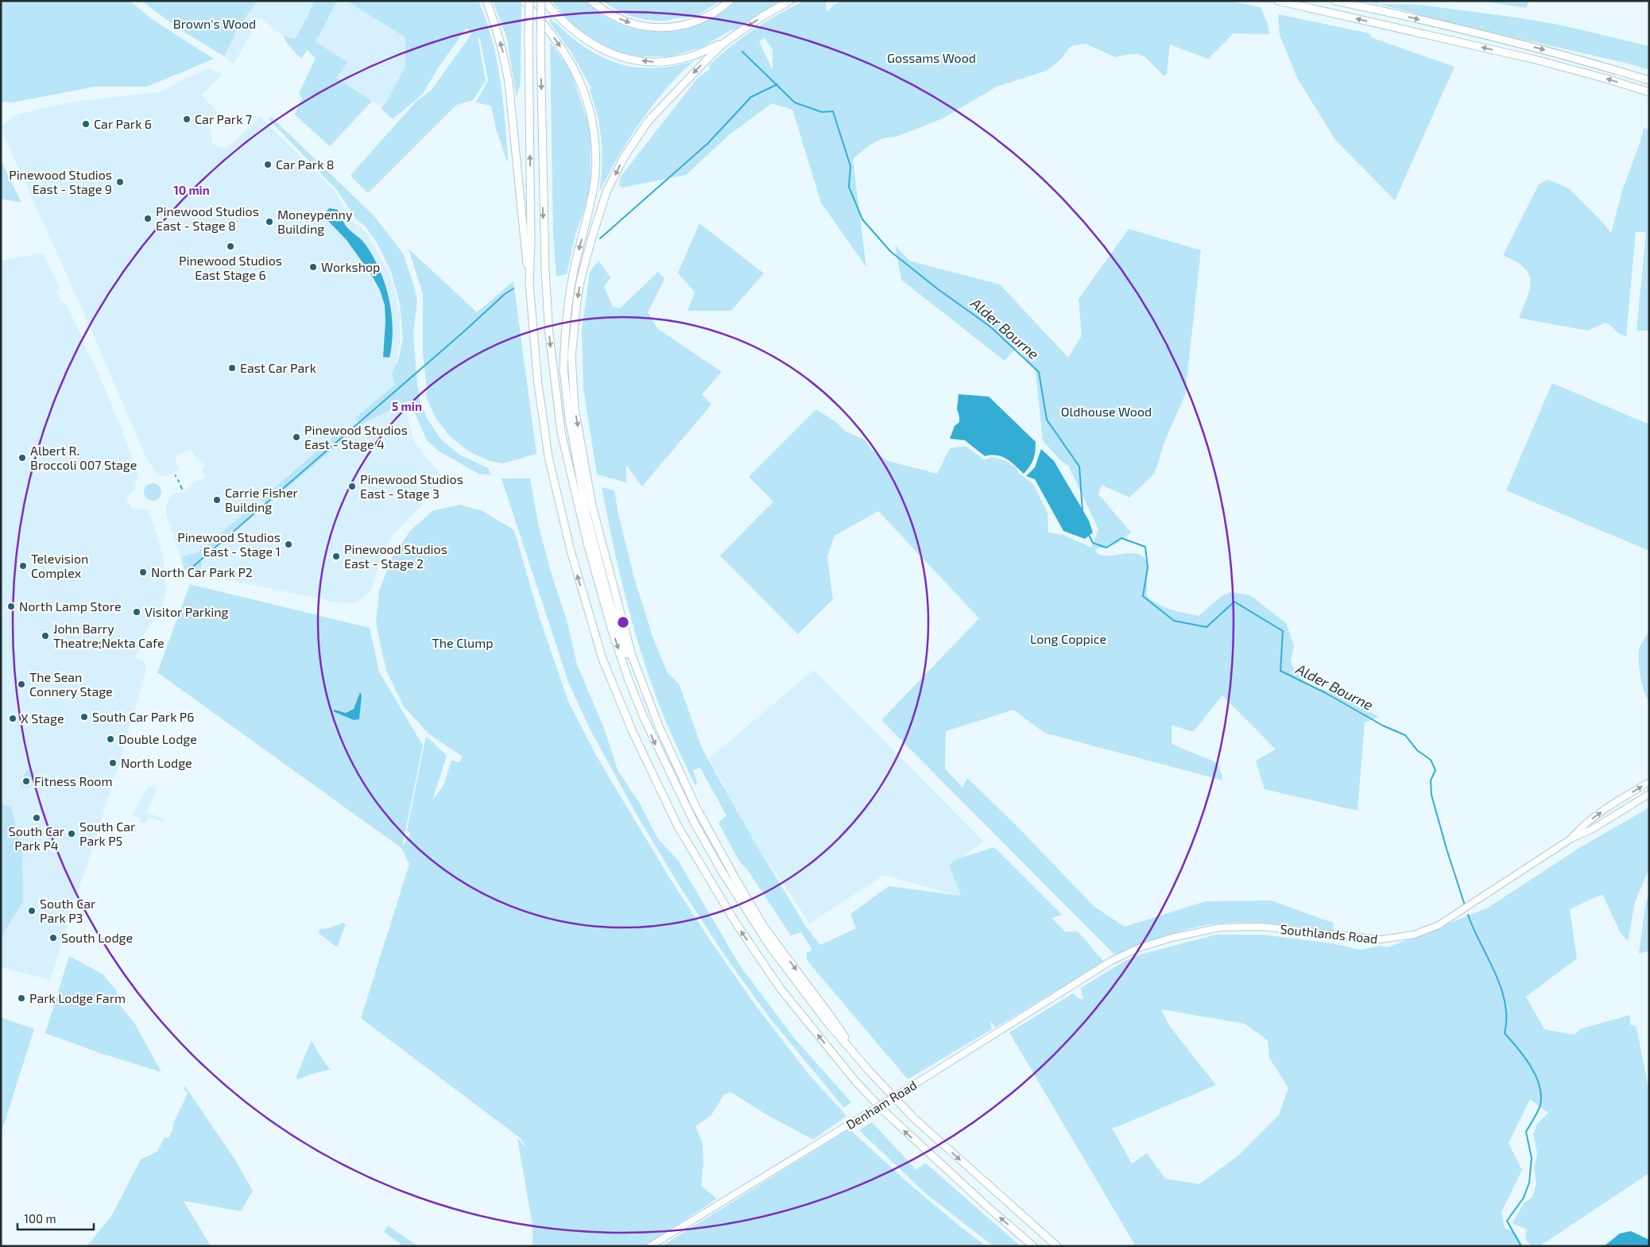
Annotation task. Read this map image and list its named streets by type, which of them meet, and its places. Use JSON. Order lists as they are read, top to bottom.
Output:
{
  "streets": {
    "main road": ["Southlands Road", "Denham Road"]
  },
  "crossings": [
    ["Southlands Road", "Denham Road"]
  ],
  "water": ["Alder Bourne"],
  "parks": [
    "Brown's Wood",
    "Gossams Wood",
    "Oldhouse Wood",
    "Long Coppice",
    "The Clump"
  ],
  "places": [
    "Car Park 7",
    "Car Park 6",
    "Car Park 8",
    "Pinewood Studios East - Stage 9",
    "Pinewood Studios East - Stage 8",
    "Moneypenny Building",
    "Pinewood Studios East Stage 6",
    "Workshop",
    "East Car Park",
    "Pinewood Studios East - Stage 4",
    "Albert R. Broccoli 007 Stage",
    "Pinewood Studios East - Stage 3",
    "Carrie Fisher Building",
    "Pinewood Studios East - Stage 1",
    "Pinewood Studios East - Stage 2",
    "Television Complex",
    "North Car Park P2",
    "North Lamp Store",
    "Visitor Parking",
    "John Barry Theatre;Nekta Cafe",
    "The Sean Connery Stage",
    "South Car Park P6",
    "X Stage",
    "Double Lodge",
    "North Lodge",
    "Fitness Room",
    "South Car Park P4",
    "South Car Park P5",
    "South Car Park P3",
    "South Lodge",
    "Park Lodge Farm"
  ],
  "scale_bar": "100 m",
  "rings": ["10 min", "5 min"]
}
